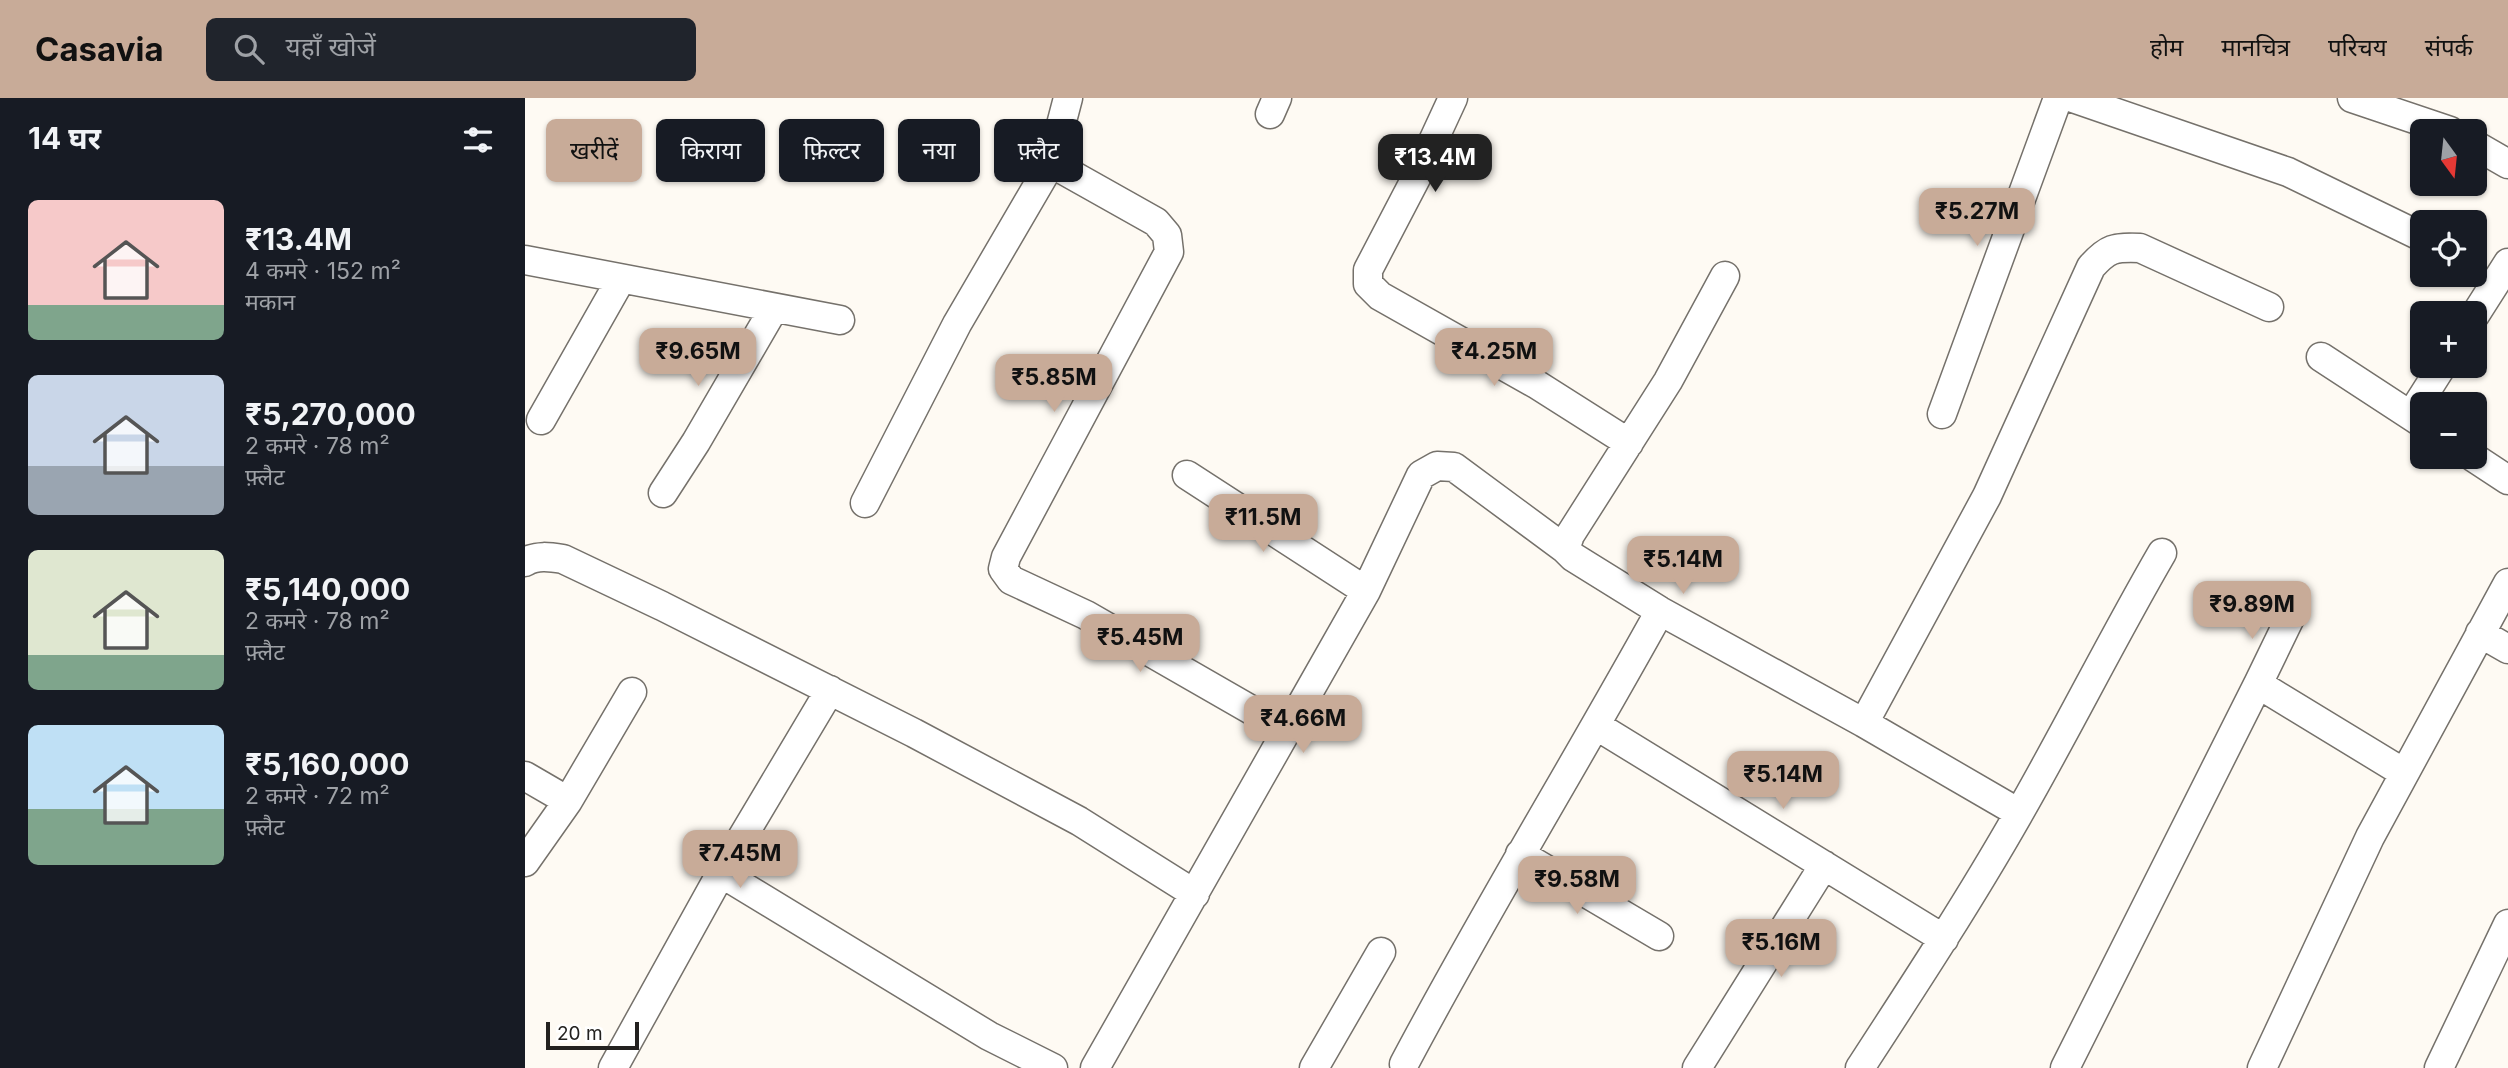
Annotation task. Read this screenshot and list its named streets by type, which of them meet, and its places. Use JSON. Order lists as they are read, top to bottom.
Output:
{
  "scale_bar": "20 m",
  "north": "bottom",
  "page": {
    "header": "Casavia",
    "search": "यहाँ खोजें",
    "nav": [
      "होम",
      "मानचित्र",
      "परिचय",
      "संपर्क"
    ],
    "heading": "14 घर",
    "map_buttons": ["+", "−"],
    "chip": [
      "खरीदें",
      "किराया",
      "फ़िल्टर",
      "नया",
      "फ़्लैट"
    ],
    "price": [
      "₹13.4M",
      "₹5.27M",
      "₹9.65M",
      "₹4.25M",
      "₹5.85M",
      "₹11.5M",
      "₹5.14M",
      "₹9.89M",
      "₹5.45M",
      "₹4.66M",
      "₹5.14M",
      "₹7.45M",
      "₹9.58M",
      "₹5.16M"
    ],
    "list": [
      {
        "name": "₹13.4M",
        "note": "4 कमरे · 152 m² · मकान"
      },
      {
        "name": "₹5,270,000",
        "note": "2 कमरे · 78 m² · फ़्लैट"
      },
      {
        "name": "₹5,140,000",
        "note": "2 कमरे · 78 m² · फ़्लैट"
      },
      {
        "name": "₹5,160,000",
        "note": "2 कमरे · 72 m² · फ़्लैट"
      }
    ],
    "scale": "20 m"
  }
}
